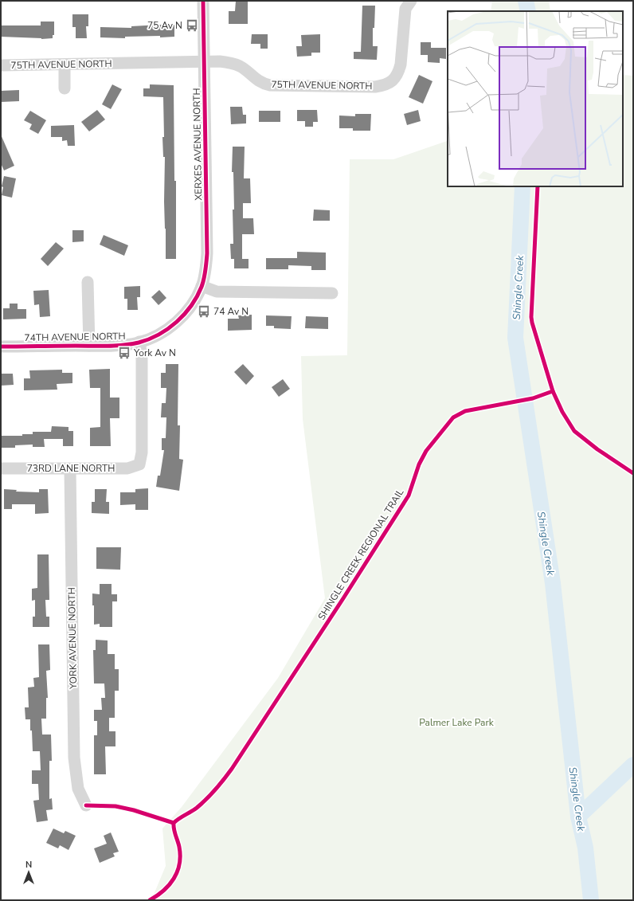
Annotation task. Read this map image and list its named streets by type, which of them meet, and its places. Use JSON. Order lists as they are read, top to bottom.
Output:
{
  "streets": {
    "street": [
      "75TH AVENUE NORTH",
      "XERXES AVENUE NORTH",
      "74TH AVENUE NORTH",
      "73RD LANE NORTH",
      "YORK AVENUE NORTH"
    ],
    "cycle path": ["SHINGLE CREEK REGIONAL TRAIL"]
  },
  "crossings": [
    ["75TH AVENUE NORTH", "XERXES AVENUE NORTH"],
    ["XERXES AVENUE NORTH", "74TH AVENUE NORTH"],
    ["74TH AVENUE NORTH", "73RD LANE NORTH"],
    ["73RD LANE NORTH", "YORK AVENUE NORTH"]
  ],
  "water": ["Shingle Creek"],
  "parks": ["Palmer Lake Park"],
  "places": {
    "bus stop": ["75 Av N", "74 Av N", "York Av N"]
  },
  "north": "top"
}
